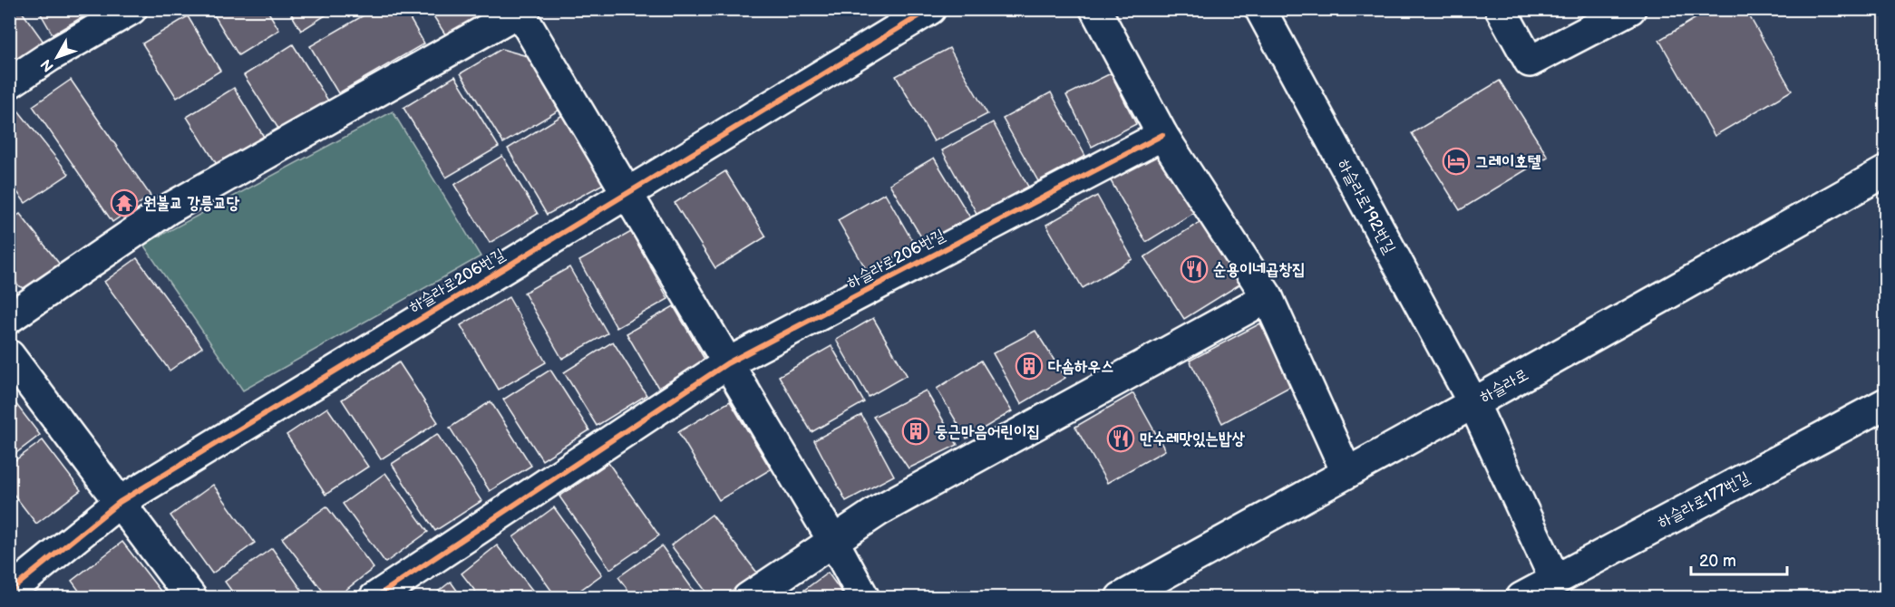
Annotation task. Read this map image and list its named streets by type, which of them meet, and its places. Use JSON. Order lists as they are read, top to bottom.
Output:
{
  "streets": {
    "street": [
      "하슬라로192번길",
      "하슬라로206번길",
      "하슬라로",
      "하슬라로177번길"
    ]
  },
  "crossings": [
    ["하슬라로192번길", "하슬라로"],
    ["하슬라로192번길", "하슬라로177번길"]
  ],
  "places": {
    "hotel": ["그레이호텔"],
    "temple": ["원불교 강릉교당"],
    "restaurant": ["순용이네곱창집", "만수레맛있는밥상"],
    "building": ["다솜하우스", "둥근마음어린이집"]
  },
  "scale_bar": "20 m",
  "north": "bottom left"
}
